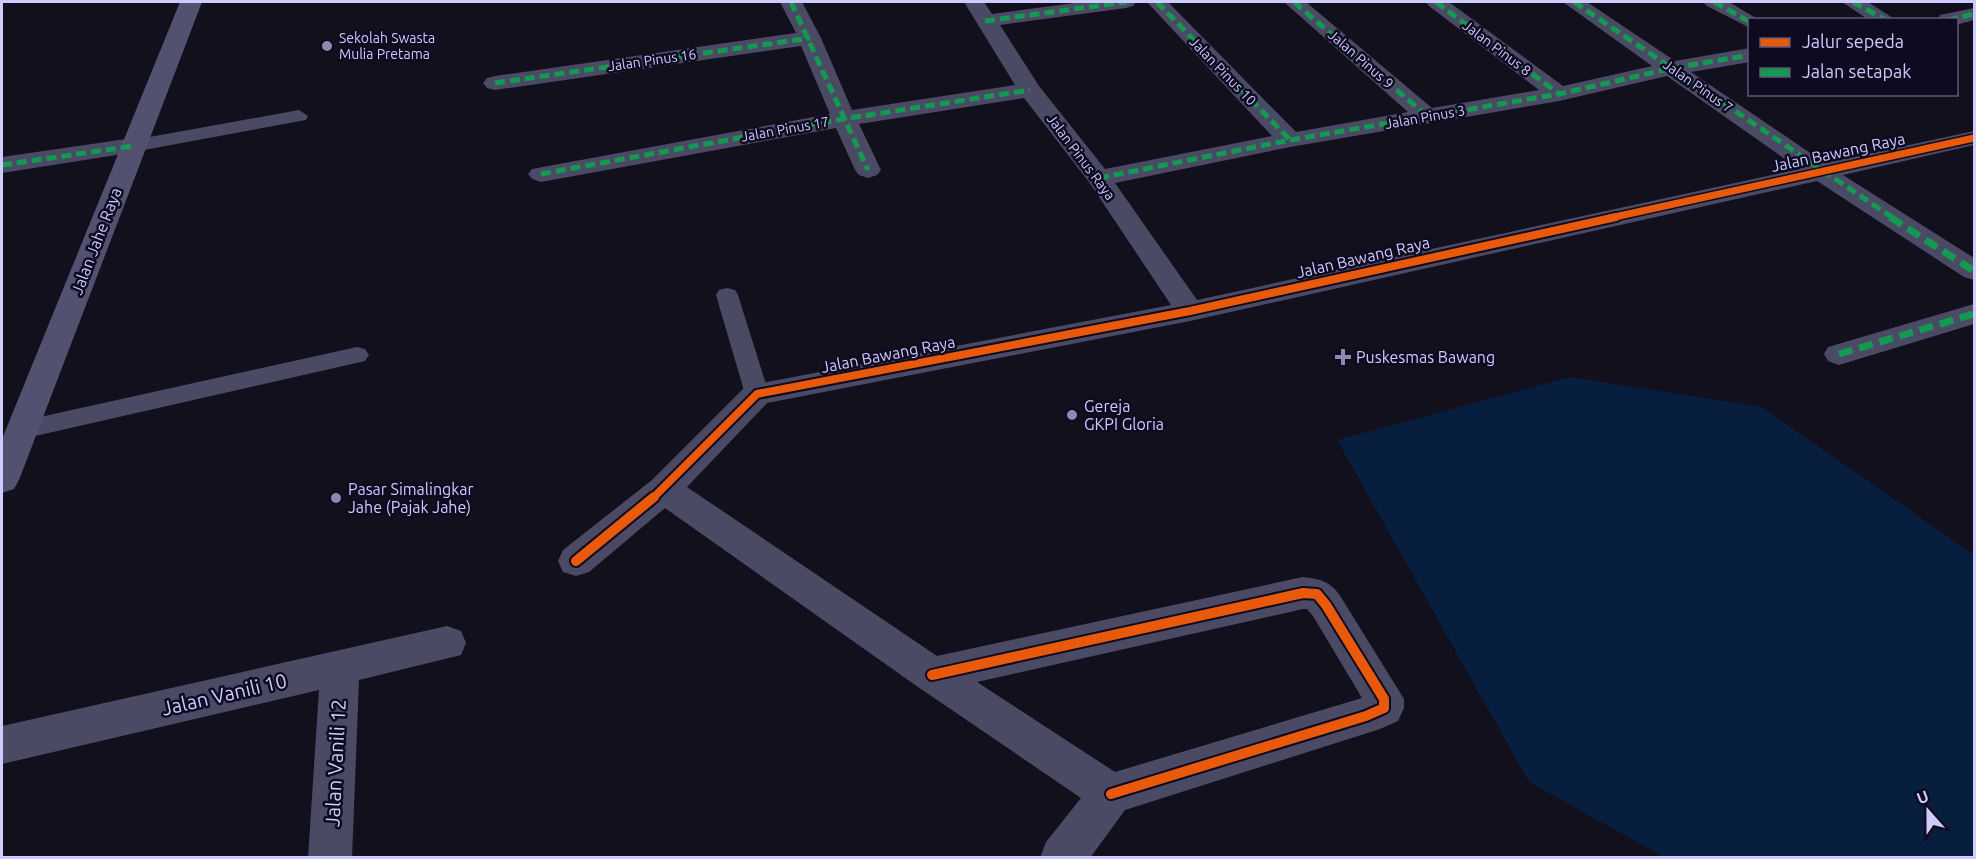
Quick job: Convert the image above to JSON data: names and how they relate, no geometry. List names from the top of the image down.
{
  "streets": {
    "street": [
      "Jalan Pinus 8",
      "Jalan Pinus 9",
      "Jalan Pinus 16",
      "Jalan Pinus 10",
      "Jalan Pinus 7",
      "Jalan Pinus 3",
      "Jalan Pinus 17",
      "Jalan Bawang Raya",
      "Jalan Pinus Raya",
      "Jalan Jahe Raya",
      "Jalan Vanili 10",
      "Jalan Vanili 12"
    ]
  },
  "crossings": [
    ["Jalan Pinus 8", "Jalan Pinus 3"],
    ["Jalan Pinus 9", "Jalan Pinus 3"],
    ["Jalan Pinus 10", "Jalan Pinus 3"],
    ["Jalan Pinus 7", "Jalan Pinus 3"],
    ["Jalan Pinus 7", "Jalan Bawang Raya"],
    ["Jalan Pinus 3", "Jalan Pinus Raya"],
    ["Jalan Pinus 17", "Jalan Pinus Raya"],
    ["Jalan Bawang Raya", "Jalan Pinus Raya"],
    ["Jalan Vanili 10", "Jalan Vanili 12"]
  ],
  "places": {
    "other": ["Sekolah Swasta Mulia Pretama", "Gereja GKPI Gloria", "Pasar Simalingkar Jahe (Pajak Jahe)"],
    "health": ["Puskesmas Bawang"]
  },
  "legend": ["Jalur sepeda", "Jalan setapak"],
  "north": "top"
}
